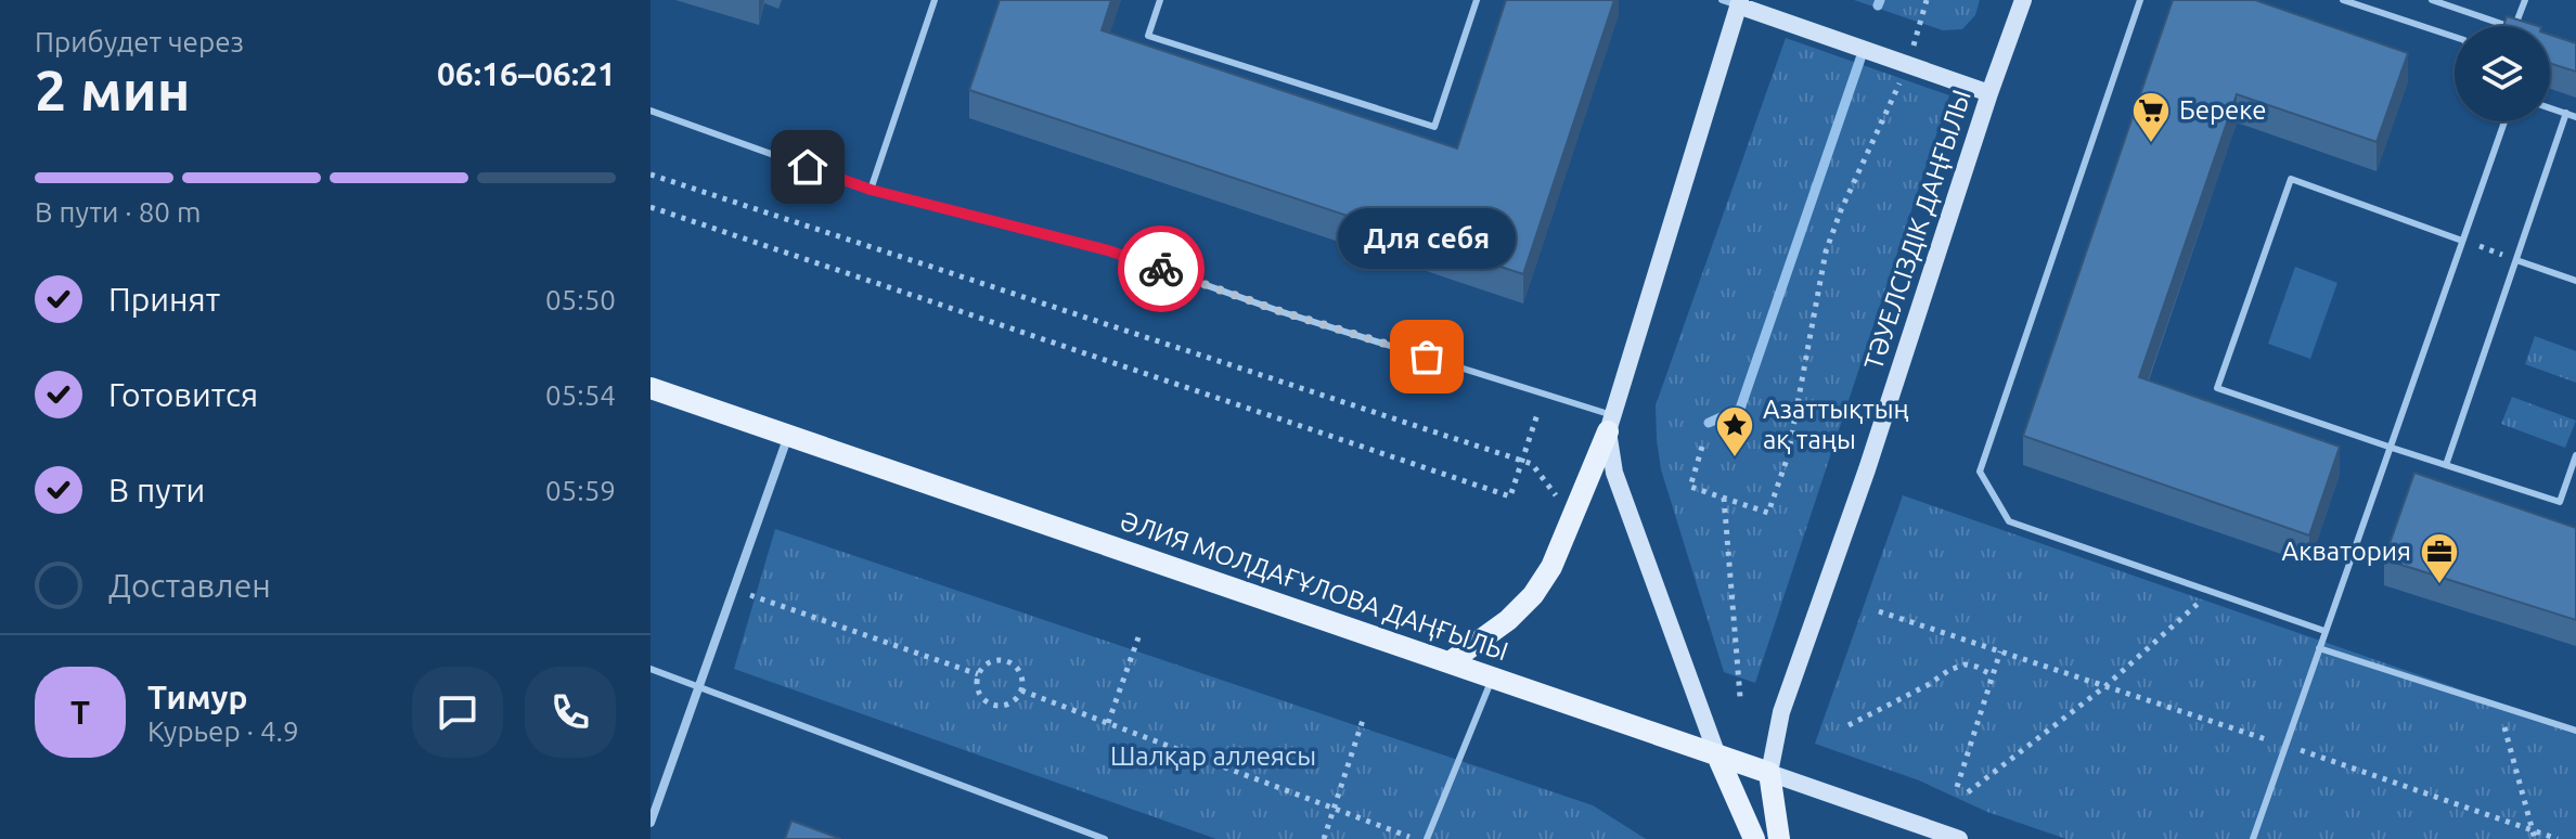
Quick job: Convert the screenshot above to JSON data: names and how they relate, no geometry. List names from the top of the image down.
{
  "streets": {
    "main road": ["ӘЛИЯ МОЛДАҒҰЛОВА ДАҢҒЫЛЫ"],
    "street": ["ТӘУЕЛСІЗДІК ДАҢҒЫЛЫ"]
  },
  "crossings": [
    ["ТӘУЕЛСІЗДІК ДАҢҒЫЛЫ", "ӘЛИЯ МОЛДАҒҰЛОВА ДАҢҒЫЛЫ"]
  ],
  "parks": ["Шалқар аллеясы"],
  "places": {
    "supermarket": ["Береке"],
    "other": ["Для себя"],
    "place": ["Азаттықтың ақ таңы"],
    "office": ["Акватория"]
  },
  "page": {
    "heading": ["2 мин", "Прибудет через", "06:16–06:21"],
    "panel": ["Тимур", "Курьер · 4.9"],
    "bar": "В пути · 80 m",
    "bubble": "Для себя",
    "list": [
      ["Принят", "05:50"],
      ["Готовится", "05:54"],
      ["В пути", "05:59"],
      "Доставлен"
    ],
    "round": "Т"
  }
}
